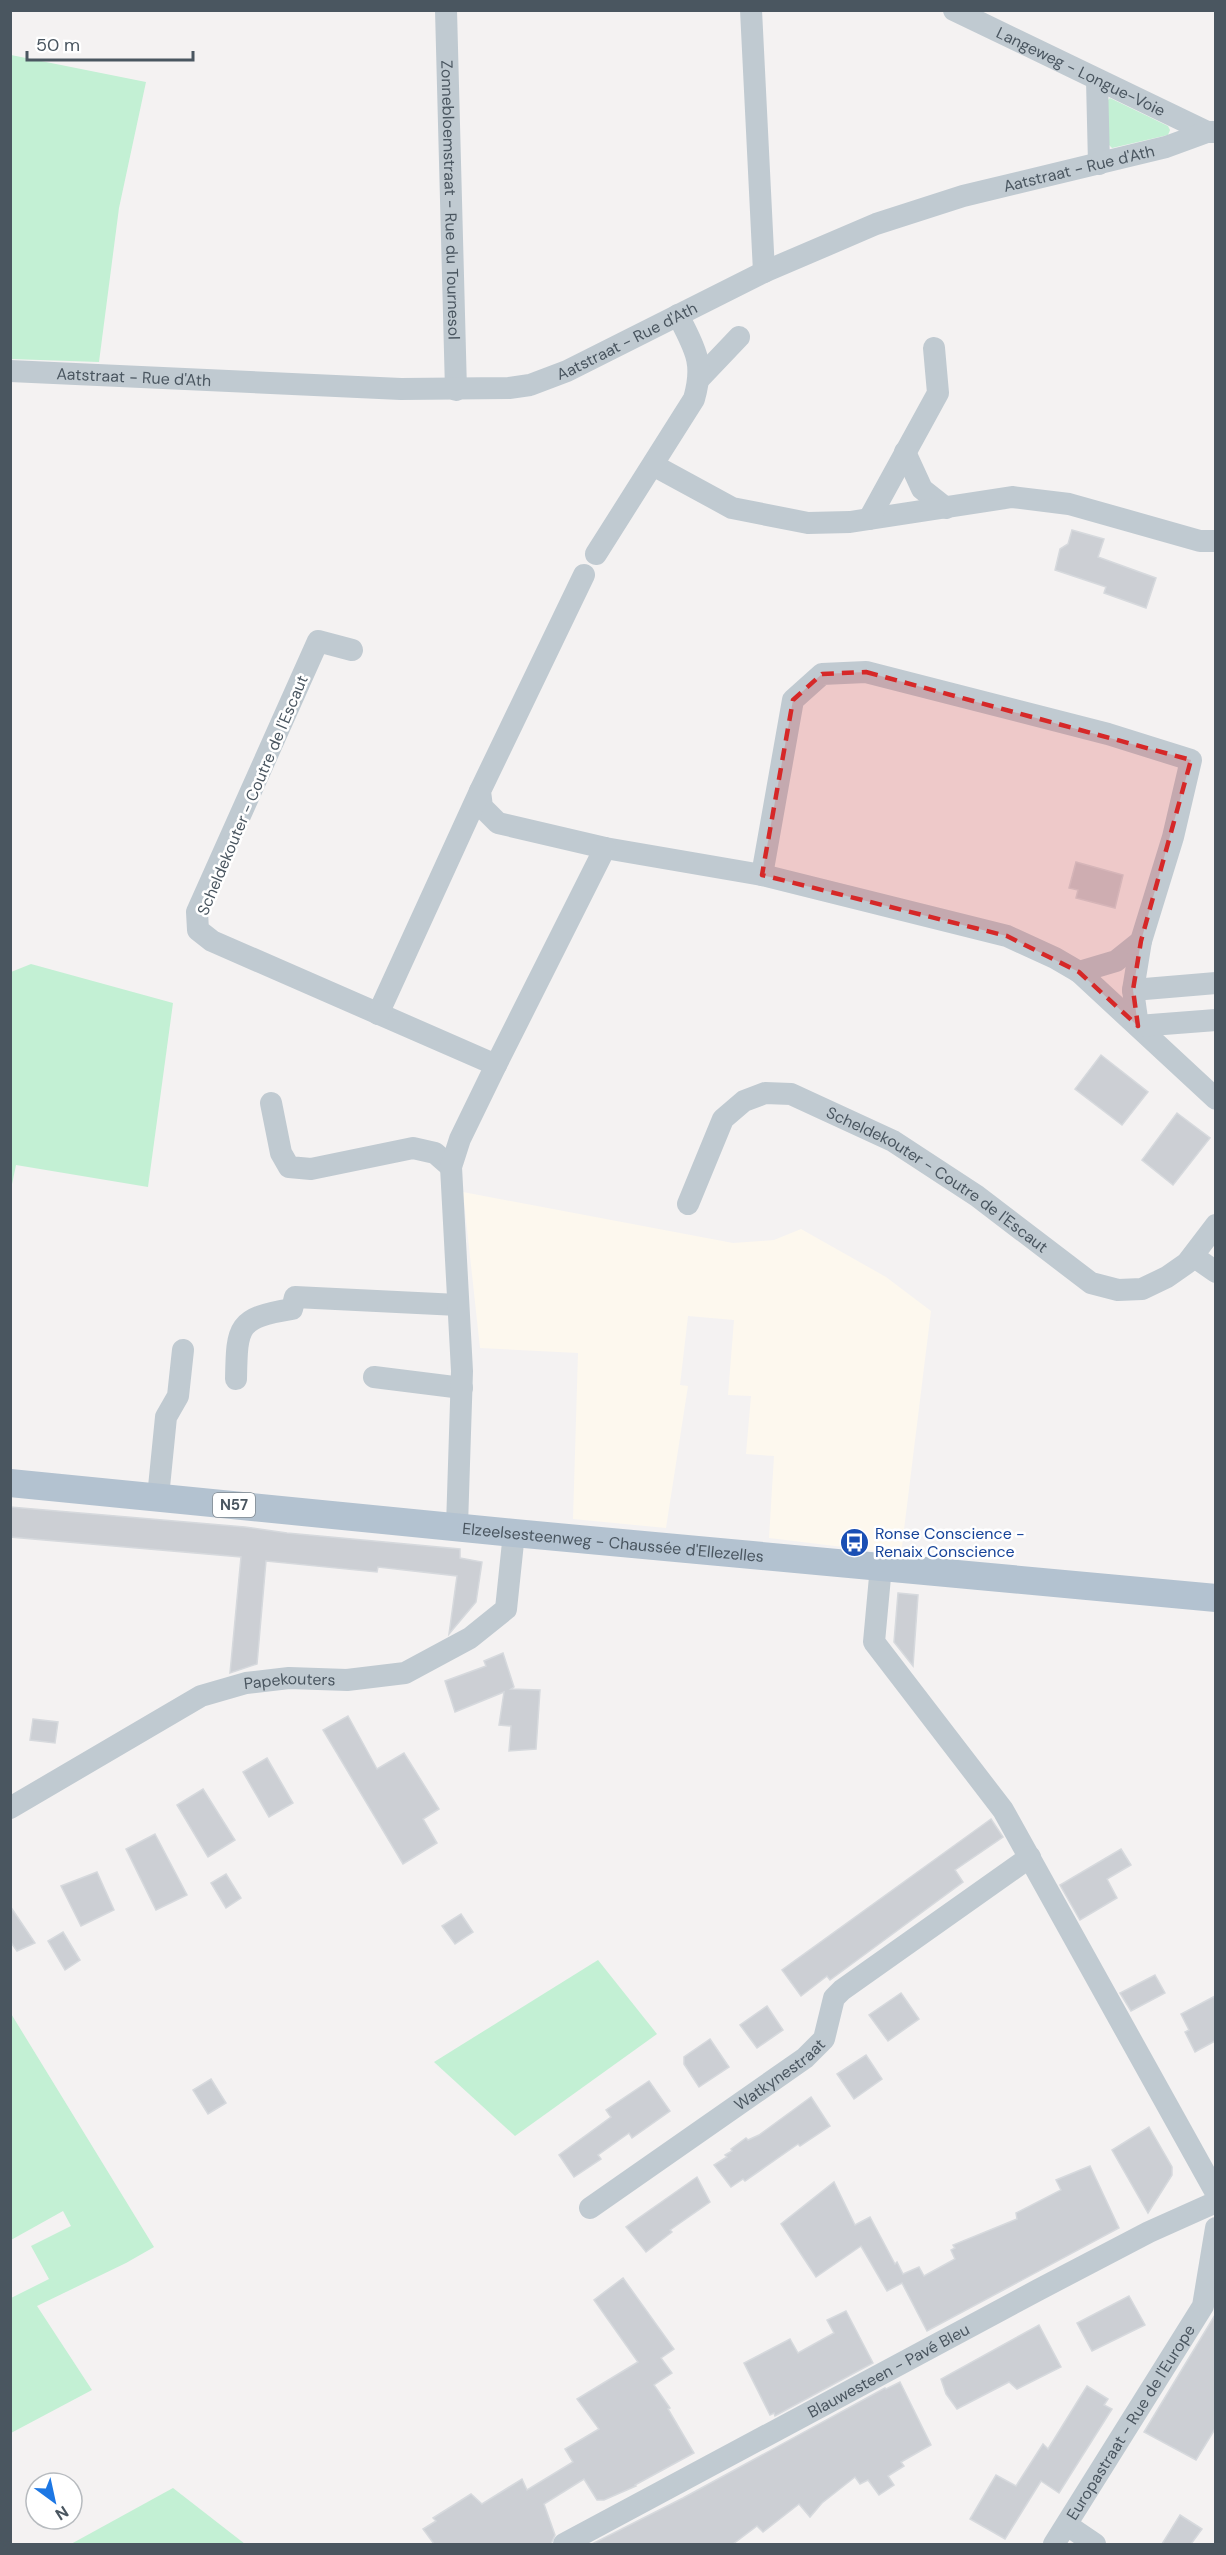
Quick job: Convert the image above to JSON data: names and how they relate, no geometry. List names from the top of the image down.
{
  "streets": {
    "main road": ["N57", "Elzeelsesteenweg - Chaussée d'Ellezelles"],
    "street": [
      "Langeweg - Longue-Voie",
      "Aatstraat - Rue d'Ath",
      "Zonnebloemstraat - Rue du Tournesol",
      "Scheldekouter - Coutre de l'Escaut",
      "Papekouters",
      "Watkynestraat",
      "Blauwesteen - Pavé Bleu",
      "Europastraat - Rue de l'Europe"
    ]
  },
  "crossings": [
    ["Langeweg - Longue-Voie", "Aatstraat - Rue d'Ath"],
    ["Aatstraat - Rue d'Ath", "Zonnebloemstraat - Rue du Tournesol"],
    ["Elzeelsesteenweg - Chaussée d'Ellezelles", "Papekouters"]
  ],
  "places": {
    "bus stop": ["Ronse Conscience - Renaix Conscience"]
  },
  "scale_bar": "50 m",
  "north": "bottom right"
}
